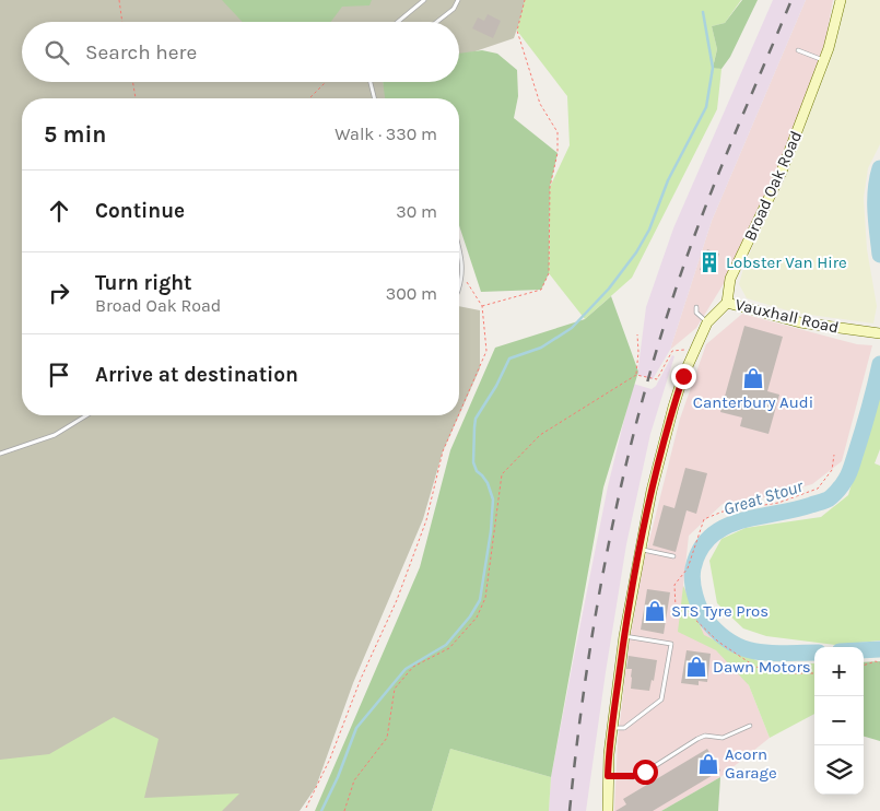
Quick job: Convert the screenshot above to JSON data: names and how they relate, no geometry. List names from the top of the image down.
{
  "streets": {
    "street": ["Broad Oak Road", "Vauxhall Road"]
  },
  "crossings": [
    ["Broad Oak Road", "Vauxhall Road"]
  ],
  "water": ["Great Stour"],
  "places": {
    "building": ["Lobster Van Hire"],
    "shop": [
      "Canterbury Audi",
      "STS Tyre Pros",
      "Dawn Motors",
      "Acorn Garage"
    ]
  },
  "page": {
    "search": "Search here",
    "heading": ["5 min", "Walk · 330 m"],
    "list": [
      ["Continue", "30 m"],
      ["Turn right", "Broad Oak Road", "300 m"],
      "Arrive at destination"
    ],
    "map_buttons": ["+", "−"]
  }
}
